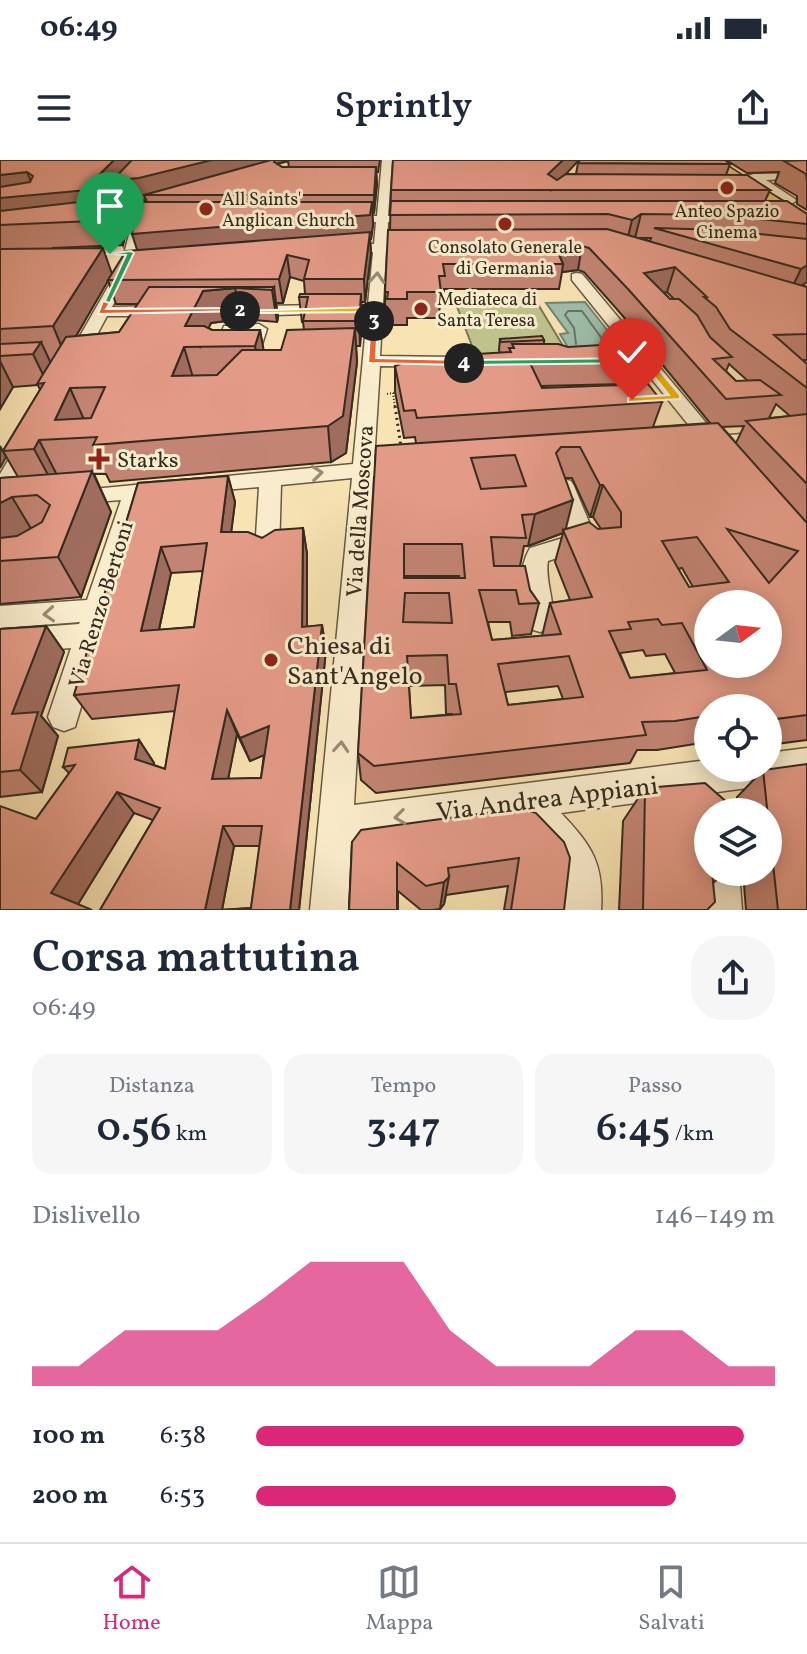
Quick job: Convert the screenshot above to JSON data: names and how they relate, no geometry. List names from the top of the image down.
{
  "streets": {
    "street": ["Via della Moscova", "Via Renzo Bertoni", "Via Andrea Appiani"]
  },
  "crossings": [
    ["Via della Moscova", "Via Andrea Appiani"]
  ],
  "one_way": ["Via della Moscova", "Via Andrea Appiani"],
  "places": {
    "other": [
      "Anteo Spazio Cinema",
      "All Saints' Anglican Church",
      "Consolato Generale di Germania",
      "Mediateca di Santa Teresa",
      "Chiesa di Sant'Angelo"
    ],
    "health": ["Starks"]
  },
  "north": "right",
  "page": {
    "status": "06:49",
    "header": "Sprintly",
    "pins": ["2", "3", "4"],
    "heading": ["Corsa mattutina", "06:49"],
    "stats": [
      ["Distanza", "0.56 km"],
      ["Tempo", "3:47"],
      ["Passo", "6:45 /km"]
    ],
    "chart": ["Dislivello", "146–149 m"],
    "list": [
      {
        "name": "100 m",
        "note": "6:38"
      },
      {
        "name": "200 m",
        "note": "6:53"
      }
    ],
    "tabs": ["Home", "Mappa", "Salvati"]
  }
}
